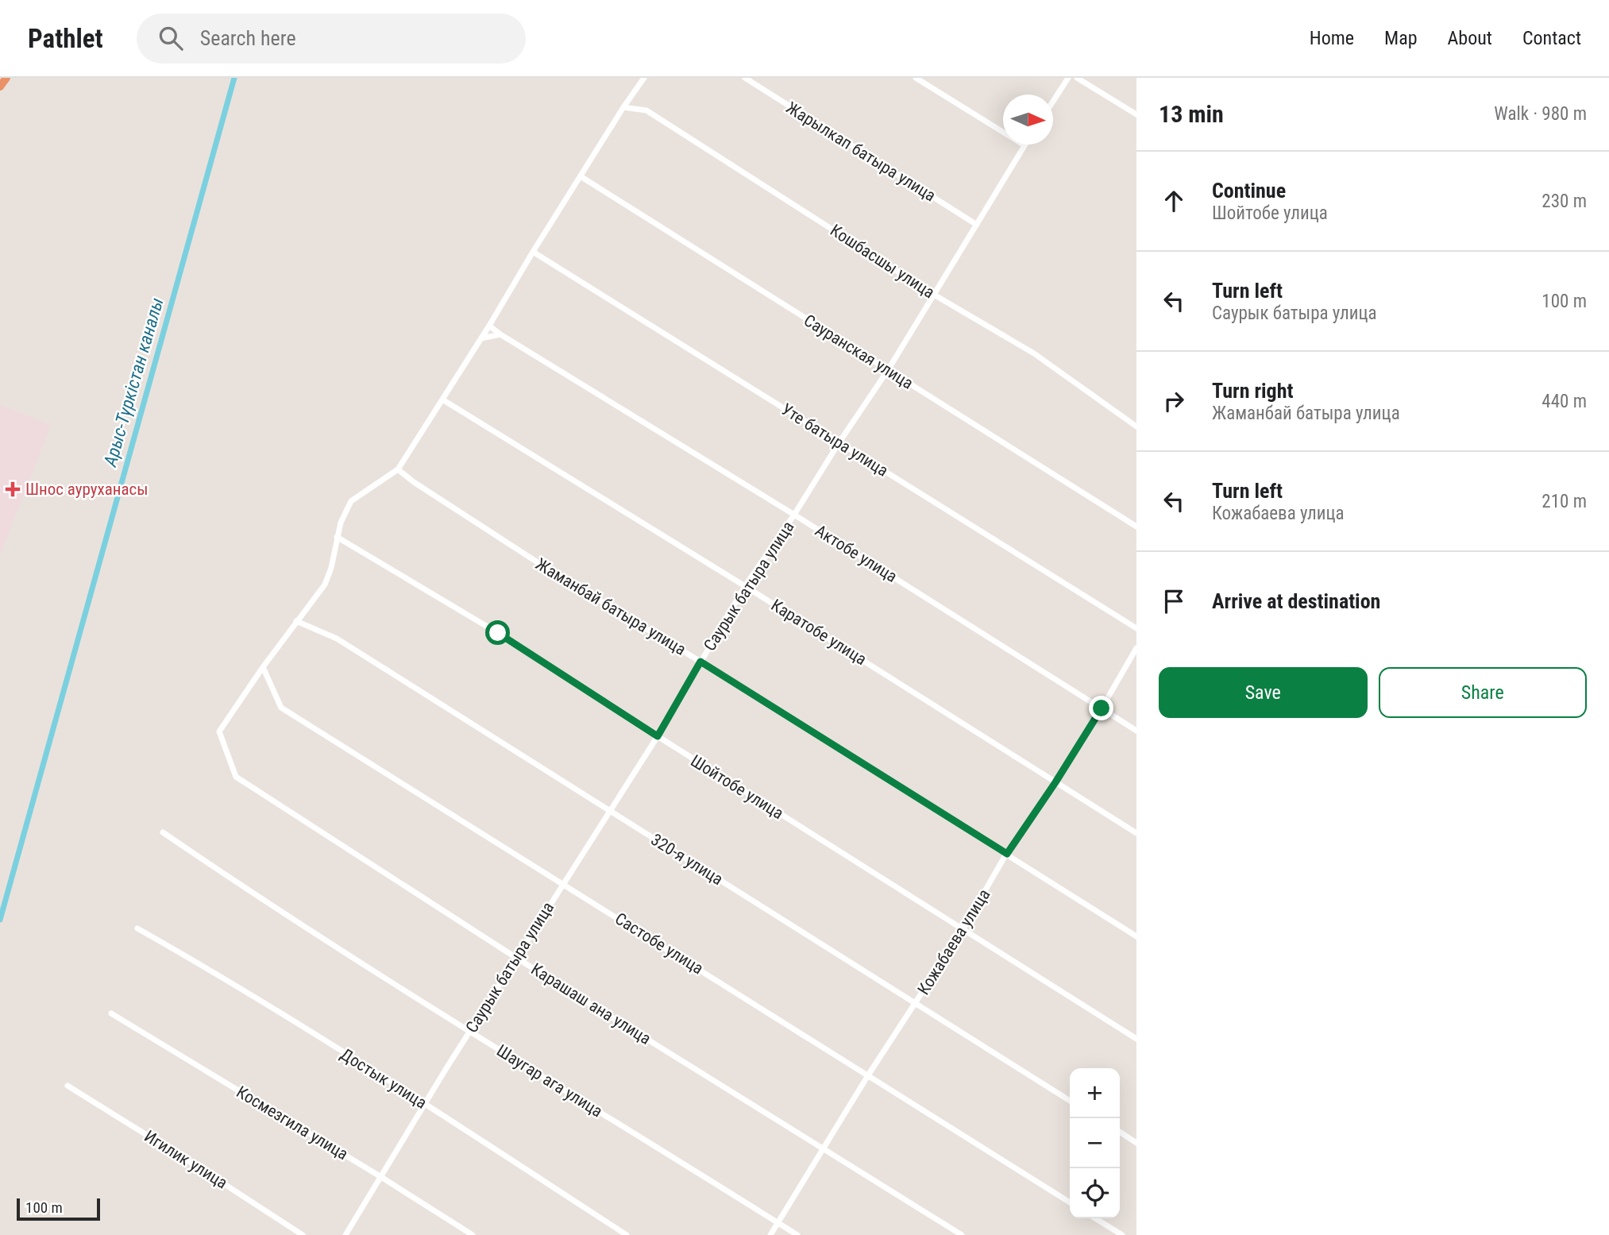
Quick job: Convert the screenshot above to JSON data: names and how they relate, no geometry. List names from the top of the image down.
{
  "streets": {
    "street": [
      "Жарылкап батыра улица",
      "Кошбасшы улица",
      "Сауранская улица",
      "Уте батыра улица",
      "Актобе улица",
      "Саурык батыра улица",
      "Жаманбай батыра улица",
      "Каратобе улица",
      "Шойтобе улица",
      "320-я улица",
      "Кожабаева улица",
      "Састобе улица",
      "Карашаш ана улица",
      "Достык улица",
      "Шаугар ага улица",
      "Космезгила улица",
      "Игилик улица"
    ]
  },
  "crossings": [
    ["Жарылкап батыра улица", "Саурык батыра улица"],
    ["Кошбасшы улица", "Саурык батыра улица"],
    ["Сауранская улица", "Саурык батыра улица"],
    ["Уте батыра улица", "Саурык батыра улица"],
    ["Актобе улица", "Саурык батыра улица"],
    ["Актобе улица", "Кожабаева улица"],
    ["Саурык батыра улица", "Жаманбай батыра улица"],
    ["Саурык батыра улица", "Каратобе улица"],
    ["Саурык батыра улица", "Шойтобе улица"],
    ["Саурык батыра улица", "320-я улица"],
    ["Саурык батыра улица", "Састобе улица"],
    ["Саурык батыра улица", "Карашаш ана улица"],
    ["Саурык батыра улица", "Достык улица"],
    ["Саурык батыра улица", "Шаугар ага улица"],
    ["Саурык батыра улица", "Космезгила улица"],
    ["Жаманбай батыра улица", "Кожабаева улица"],
    ["Каратобе улица", "Кожабаева улица"],
    ["Шойтобе улица", "Кожабаева улица"],
    ["320-я улица", "Кожабаева улица"],
    ["Кожабаева улица", "Састобе улица"],
    ["Кожабаева улица", "Карашаш ана улица"],
    ["Кожабаева улица", "Шаугар ага улица"],
    ["Састобе улица", "Карашаш ана улица"]
  ],
  "water": ["Арыс-Түркістан каналы"],
  "places": {
    "health": ["Шнос ауруханасы"]
  },
  "scale_bar": "100 m",
  "north": "right",
  "page": {
    "header": "Pathlet",
    "search": "Search here",
    "nav": [
      "Home",
      "Map",
      "About",
      "Contact"
    ],
    "heading": ["13 min", "Walk · 980 m"],
    "list": [
      ["Continue", "Шойтобе улица", "230 m"],
      ["Turn left", "Саурык батыра улица", "100 m"],
      ["Turn right", "Жаманбай батыра улица", "440 m"],
      ["Turn left", "Кожабаева улица", "210 m"],
      "Arrive at destination"
    ],
    "buttons": ["Save", "Share"],
    "map_buttons": ["+", "−"],
    "scale": "100 m"
  }
}
